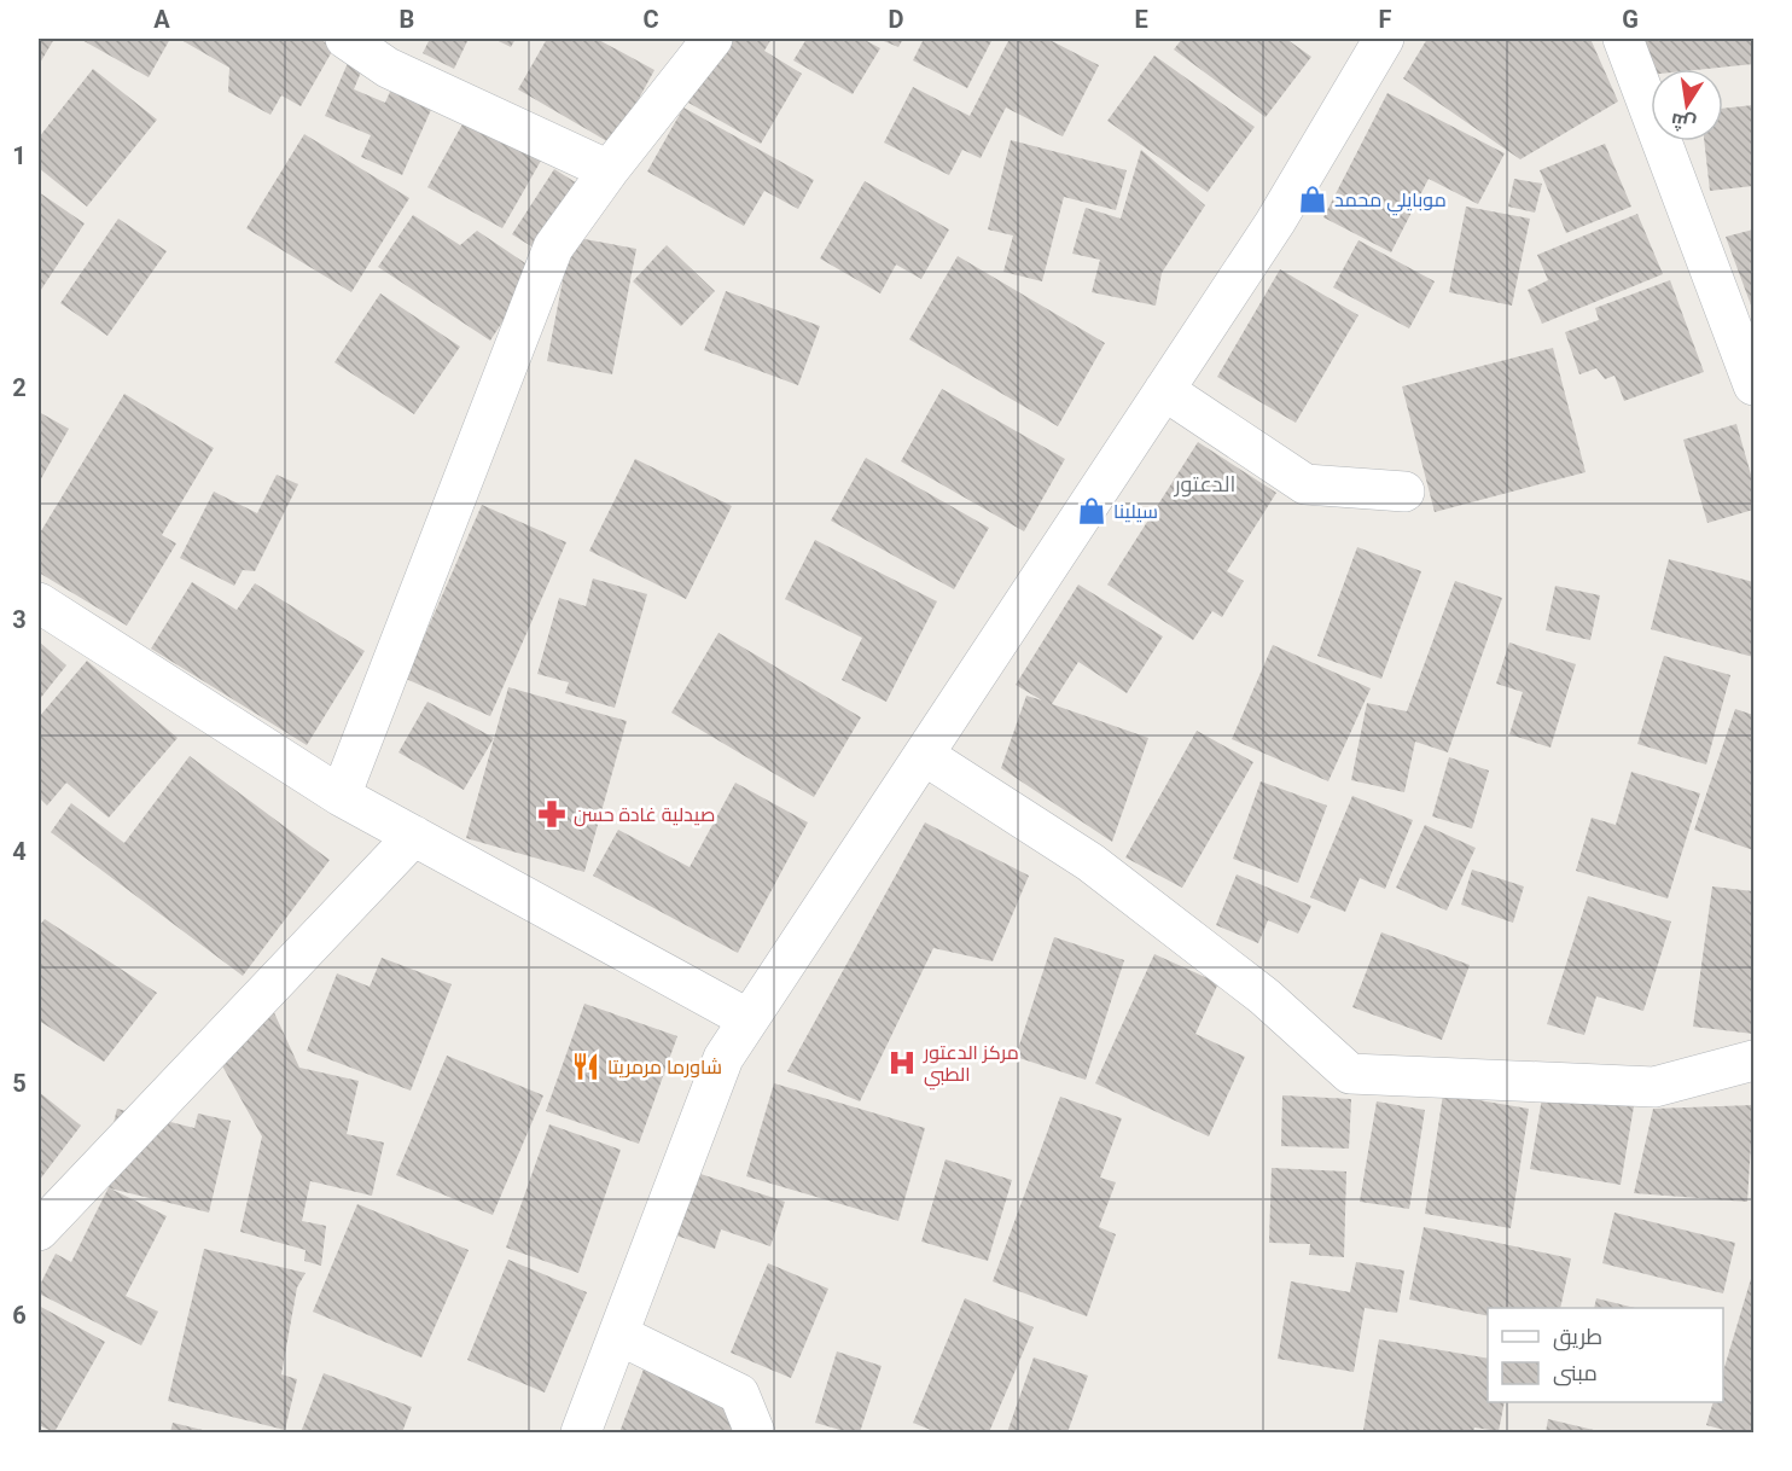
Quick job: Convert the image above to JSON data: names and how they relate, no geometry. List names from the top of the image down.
{
  "districts": ["الدعتور"],
  "places": {
    "shop": ["موبايلي محمد", "سيلينا"],
    "pharmacy": ["صيدلية غادة حسن"],
    "hospital": ["مركز الدعتور الطبي"],
    "restaurant": ["شاورما مرمريتا"]
  },
  "legend": ["طريق", "مبنى"],
  "north": "bottom",
  "grid": {
    "columns": [
      "A",
      "B",
      "C",
      "D",
      "E",
      "F",
      "G"
    ],
    "rows": [
      "1",
      "2",
      "3",
      "4",
      "5",
      "6"
    ]
  }
}
